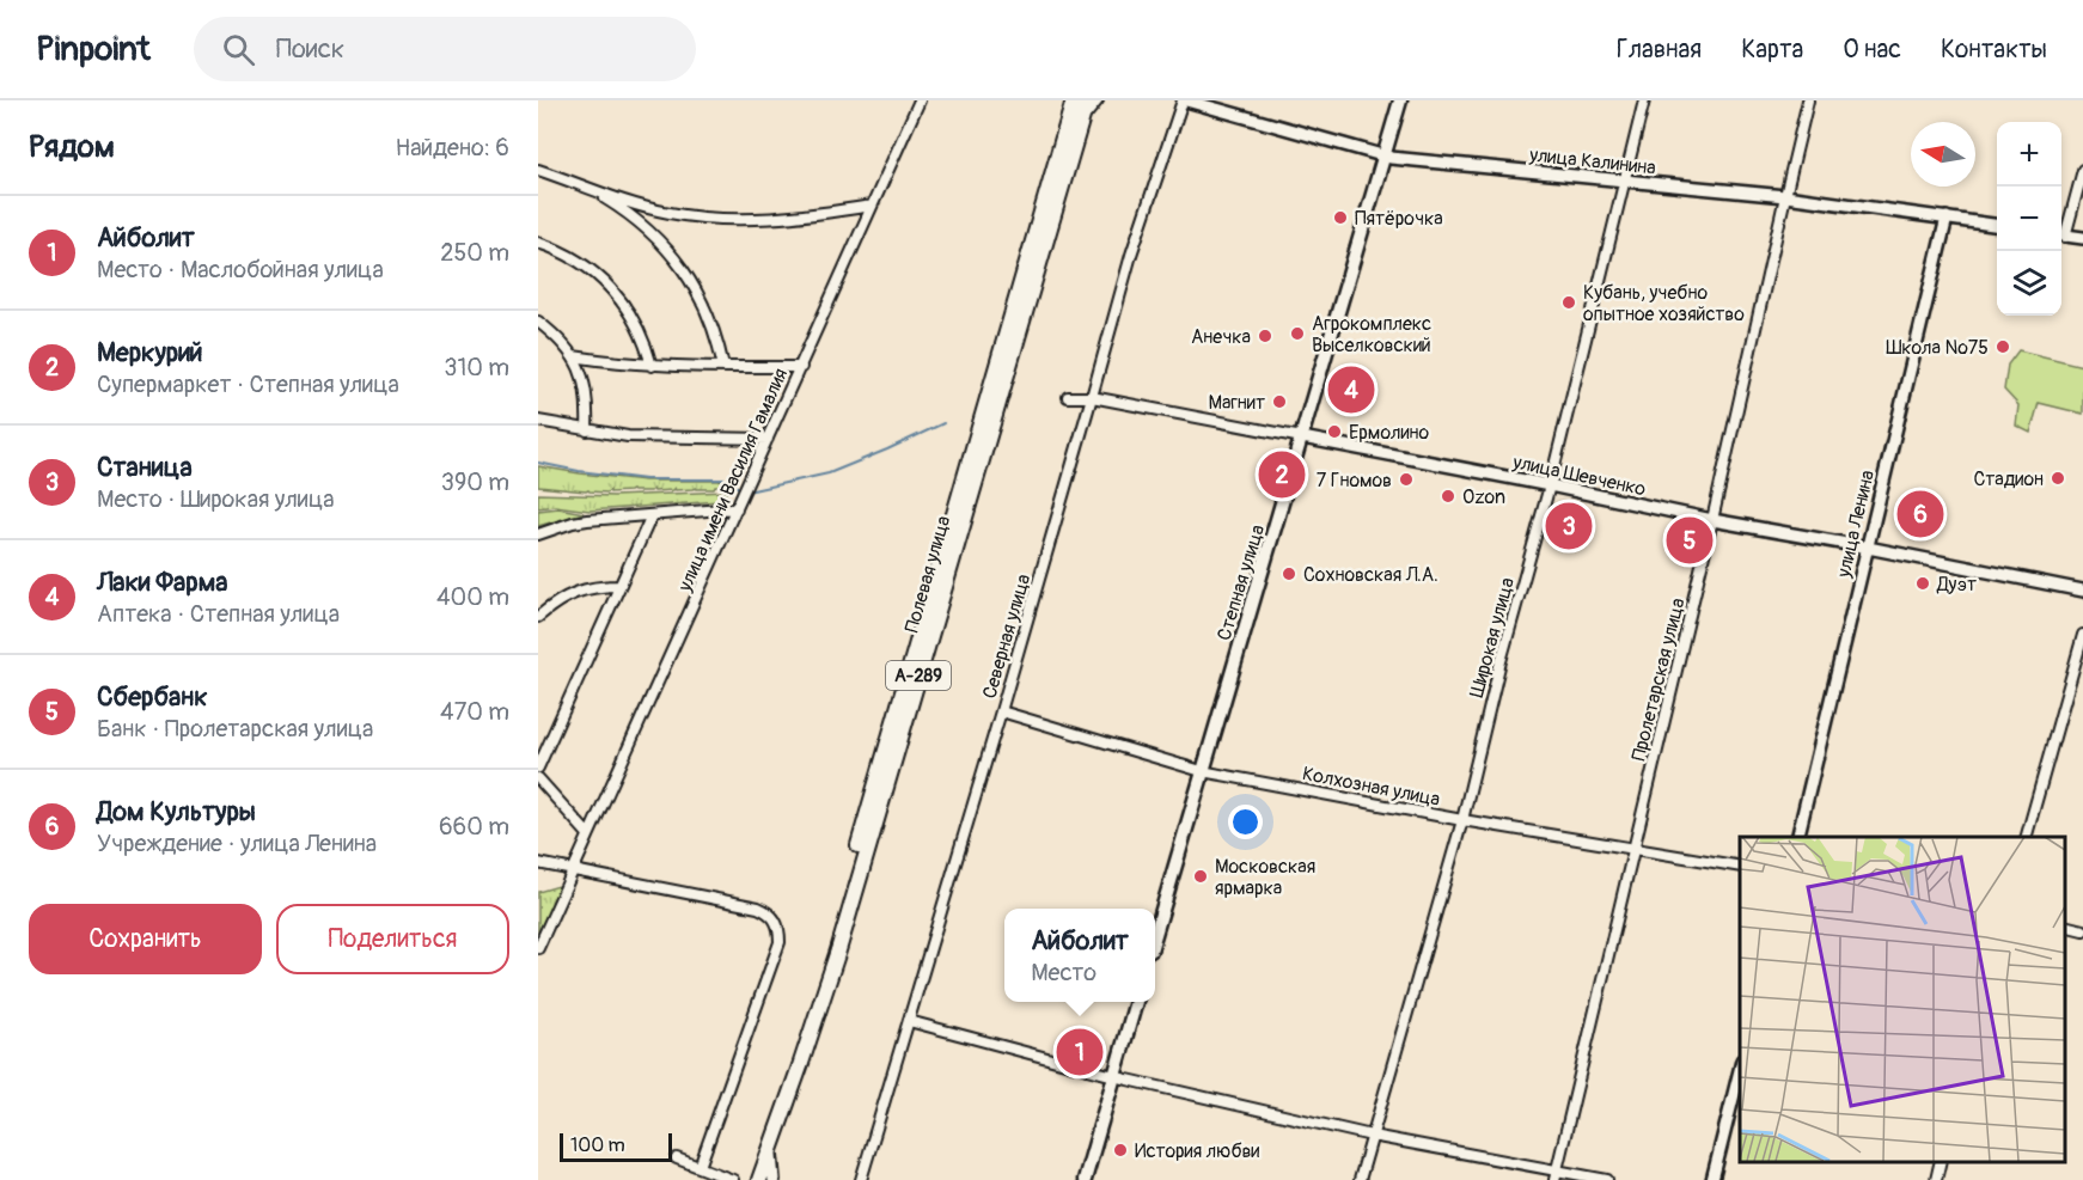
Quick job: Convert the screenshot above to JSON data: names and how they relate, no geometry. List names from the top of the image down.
{
  "streets": {
    "highway": ["Полевая улица", "А-289"],
    "main road": ["Степная улица"],
    "street": [
      "улица Калинина",
      "улица Шевченко",
      "улица имени Василия Гамалия",
      "улица Ленина",
      "Северная улица",
      "Широкая улица",
      "Пролетарская улица",
      "Колхозная улица"
    ]
  },
  "crossings": [
    ["улица Калинина", "улица Ленина"],
    ["улица Калинина", "Степная улица"],
    ["улица Калинина", "Северная улица"],
    ["улица Калинина", "Широкая улица"],
    ["улица Калинина", "Пролетарская улица"],
    ["улица Шевченко", "улица Ленина"],
    ["улица Шевченко", "Степная улица"],
    ["улица Шевченко", "Северная улица"],
    ["улица Шевченко", "Широкая улица"],
    ["улица Шевченко", "Пролетарская улица"],
    ["Полевая улица", "А-289"],
    ["Степная улица", "Колхозная улица"],
    ["Северная улица", "Колхозная улица"],
    ["Широкая улица", "Колхозная улица"],
    ["Пролетарская улица", "Колхозная улица"]
  ],
  "places": [
    "Пятёрочка",
    "Кубань, учебно опытное хозяйство",
    "Агрокомплекс Выселковский",
    "Анечка",
    "Школа №75",
    "Магнит",
    "Ермолино",
    "Стадион",
    "7 Гномов",
    "Ozon",
    "Сохновская Л.А.",
    "Дуэт",
    "Московская ярмарка",
    "История любви"
  ],
  "scale_bar": "100 m",
  "north": "left",
  "page": {
    "header": "Pinpoint",
    "search": "Поиск",
    "nav": [
      "Главная",
      "Карта",
      "О нас",
      "Контакты"
    ],
    "heading": ["Рядом", "Найдено: 6"],
    "map_buttons": ["+", "−"],
    "list": [
      {
        "mark": "1",
        "name": "Айболит",
        "note": "Место · Маслобойная улица",
        "value": "250 m"
      },
      {
        "mark": "2",
        "name": "Меркурий",
        "note": "Супермаркет · Степная улица",
        "value": "310 m"
      },
      {
        "mark": "3",
        "name": "Станица",
        "note": "Место · Широкая улица",
        "value": "390 m"
      },
      {
        "mark": "4",
        "name": "Лаки Фарма",
        "note": "Аптека · Степная улица",
        "value": "400 m"
      },
      {
        "mark": "5",
        "name": "Сбербанк",
        "note": "Банк · Пролетарская улица",
        "value": "470 m"
      },
      {
        "mark": "6",
        "name": "Дом Культуры",
        "note": "Учреждение · улица Ленина",
        "value": "660 m"
      }
    ],
    "pins": [
      "4",
      "2",
      "6",
      "3",
      "5",
      "1"
    ],
    "buttons": ["Сохранить", "Поделиться"],
    "popup": ["Айболит", "Место"],
    "scale": "100 m"
  }
}
